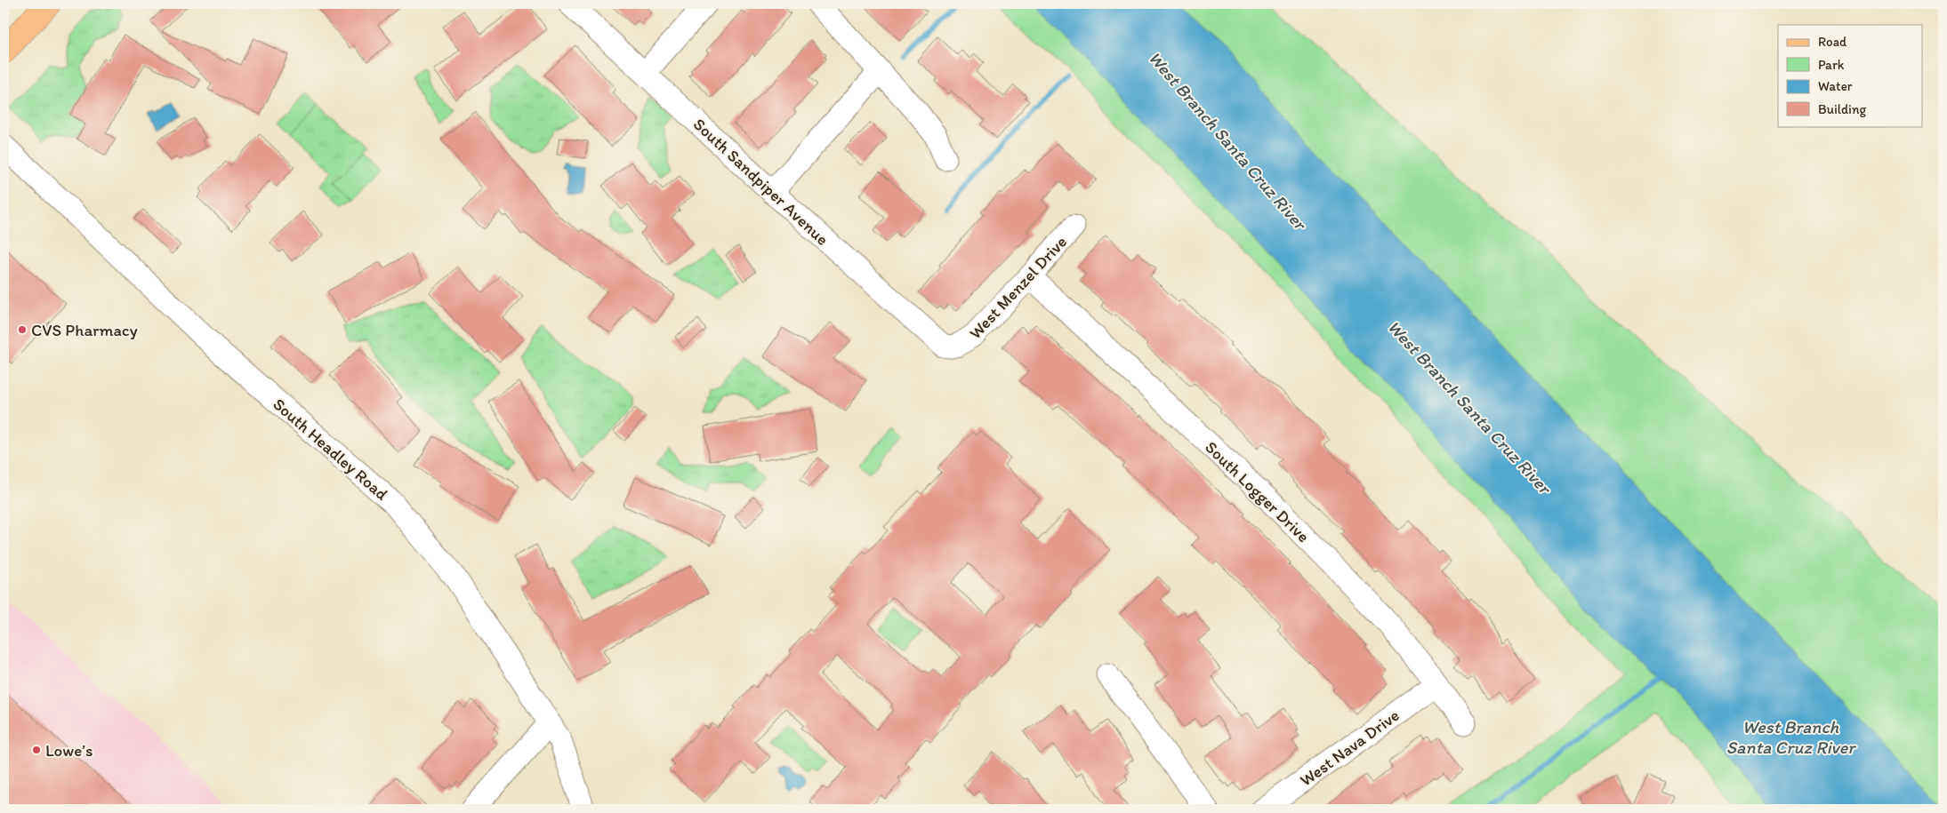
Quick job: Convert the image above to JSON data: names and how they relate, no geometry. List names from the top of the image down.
{
  "streets": {
    "street": [
      "South Sandpiper Avenue",
      "West Menzel Drive",
      "South Headley Road",
      "South Logger Drive",
      "West Nava Drive"
    ]
  },
  "crossings": [
    ["South Sandpiper Avenue", "West Menzel Drive"],
    ["West Menzel Drive", "South Logger Drive"],
    ["South Logger Drive", "West Nava Drive"]
  ],
  "water": ["West Branch Santa Cruz River"],
  "places": ["CVS Pharmacy", "Lowe’s"],
  "legend": [
    "Road",
    "Park",
    "Water",
    "Building"
  ]
}
